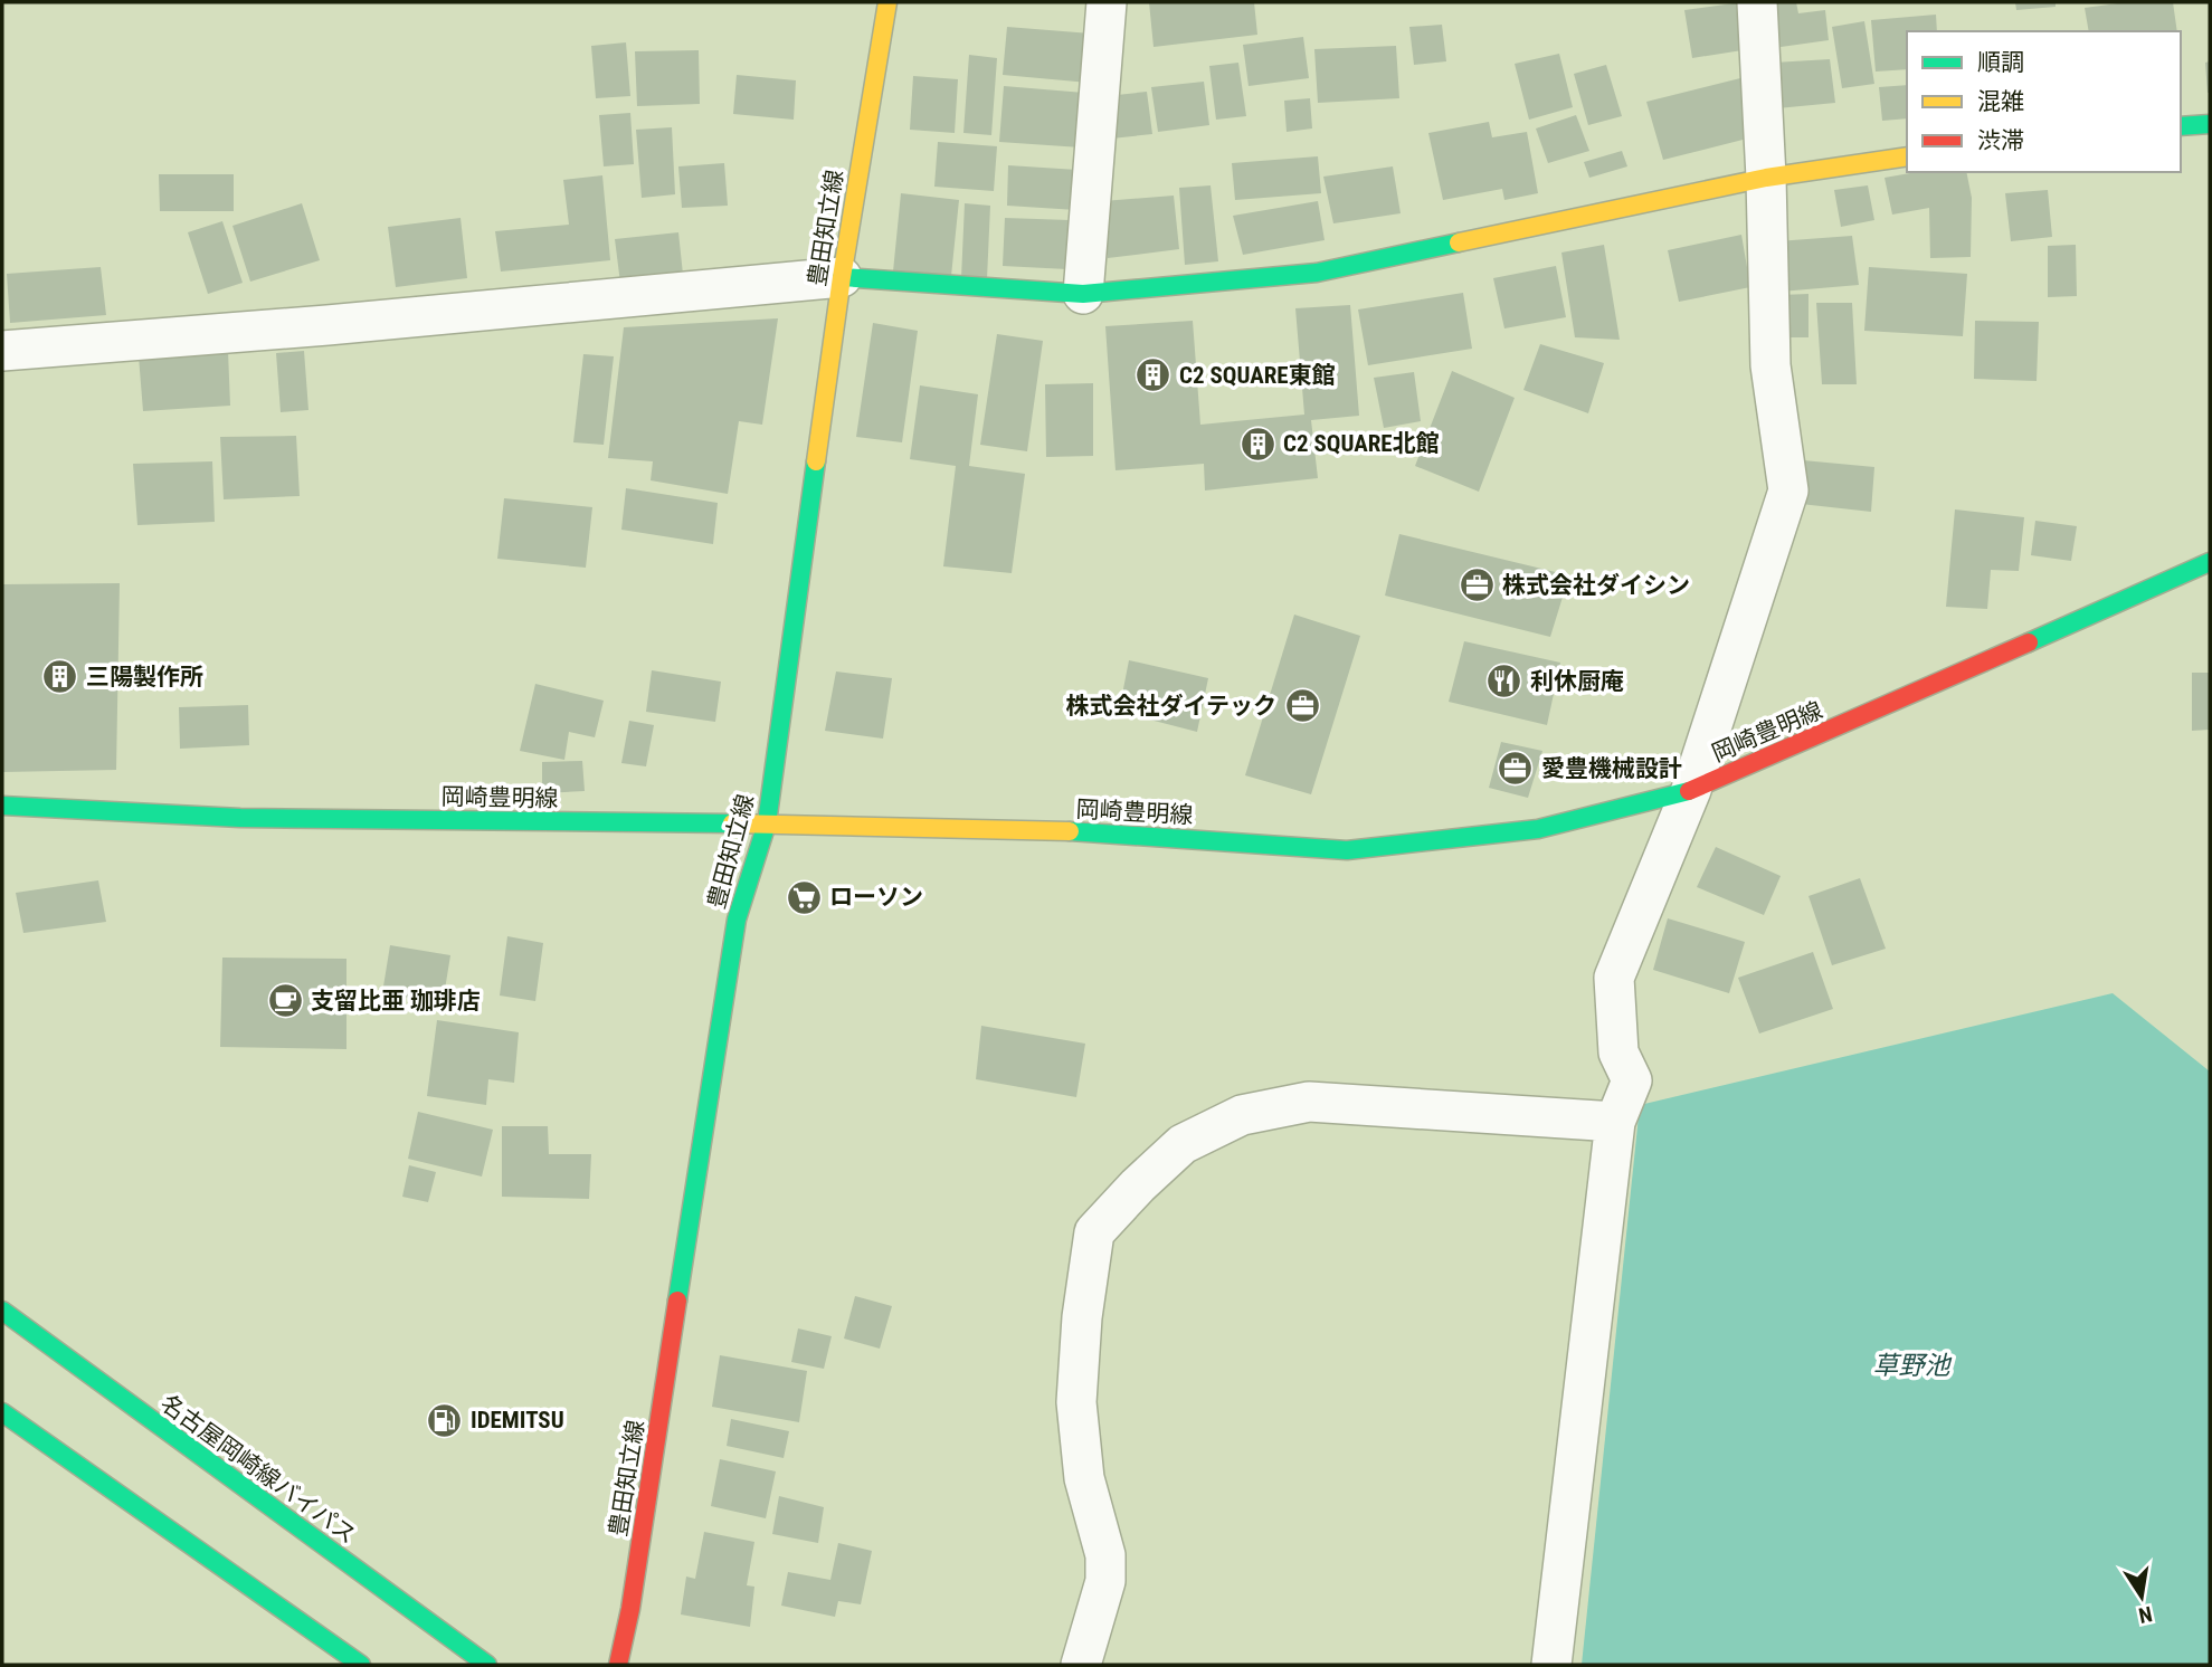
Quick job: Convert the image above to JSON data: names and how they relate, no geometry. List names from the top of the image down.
{
  "streets": {
    "main road": ["豊田知立線", "岡崎豊明線", "名古屋岡崎線バイパス"]
  },
  "crossings": [
    ["豊田知立線", "岡崎豊明線"]
  ],
  "water": ["草野池"],
  "places": {
    "building": ["C2 SQUARE東館", "C2 SQUARE北館", "三陽製作所"],
    "office": ["株式会社ダイシン", "株式会社ダイテック", "愛豊機械設計"],
    "restaurant": ["利休厨庵"],
    "supermarket": ["ローソン"],
    "cafe": ["支留比亜 珈琲店"],
    "fuel station": ["IDEMITSU"]
  },
  "legend": ["順調", "混雑", "渋滞"],
  "north": "bottom"
}
